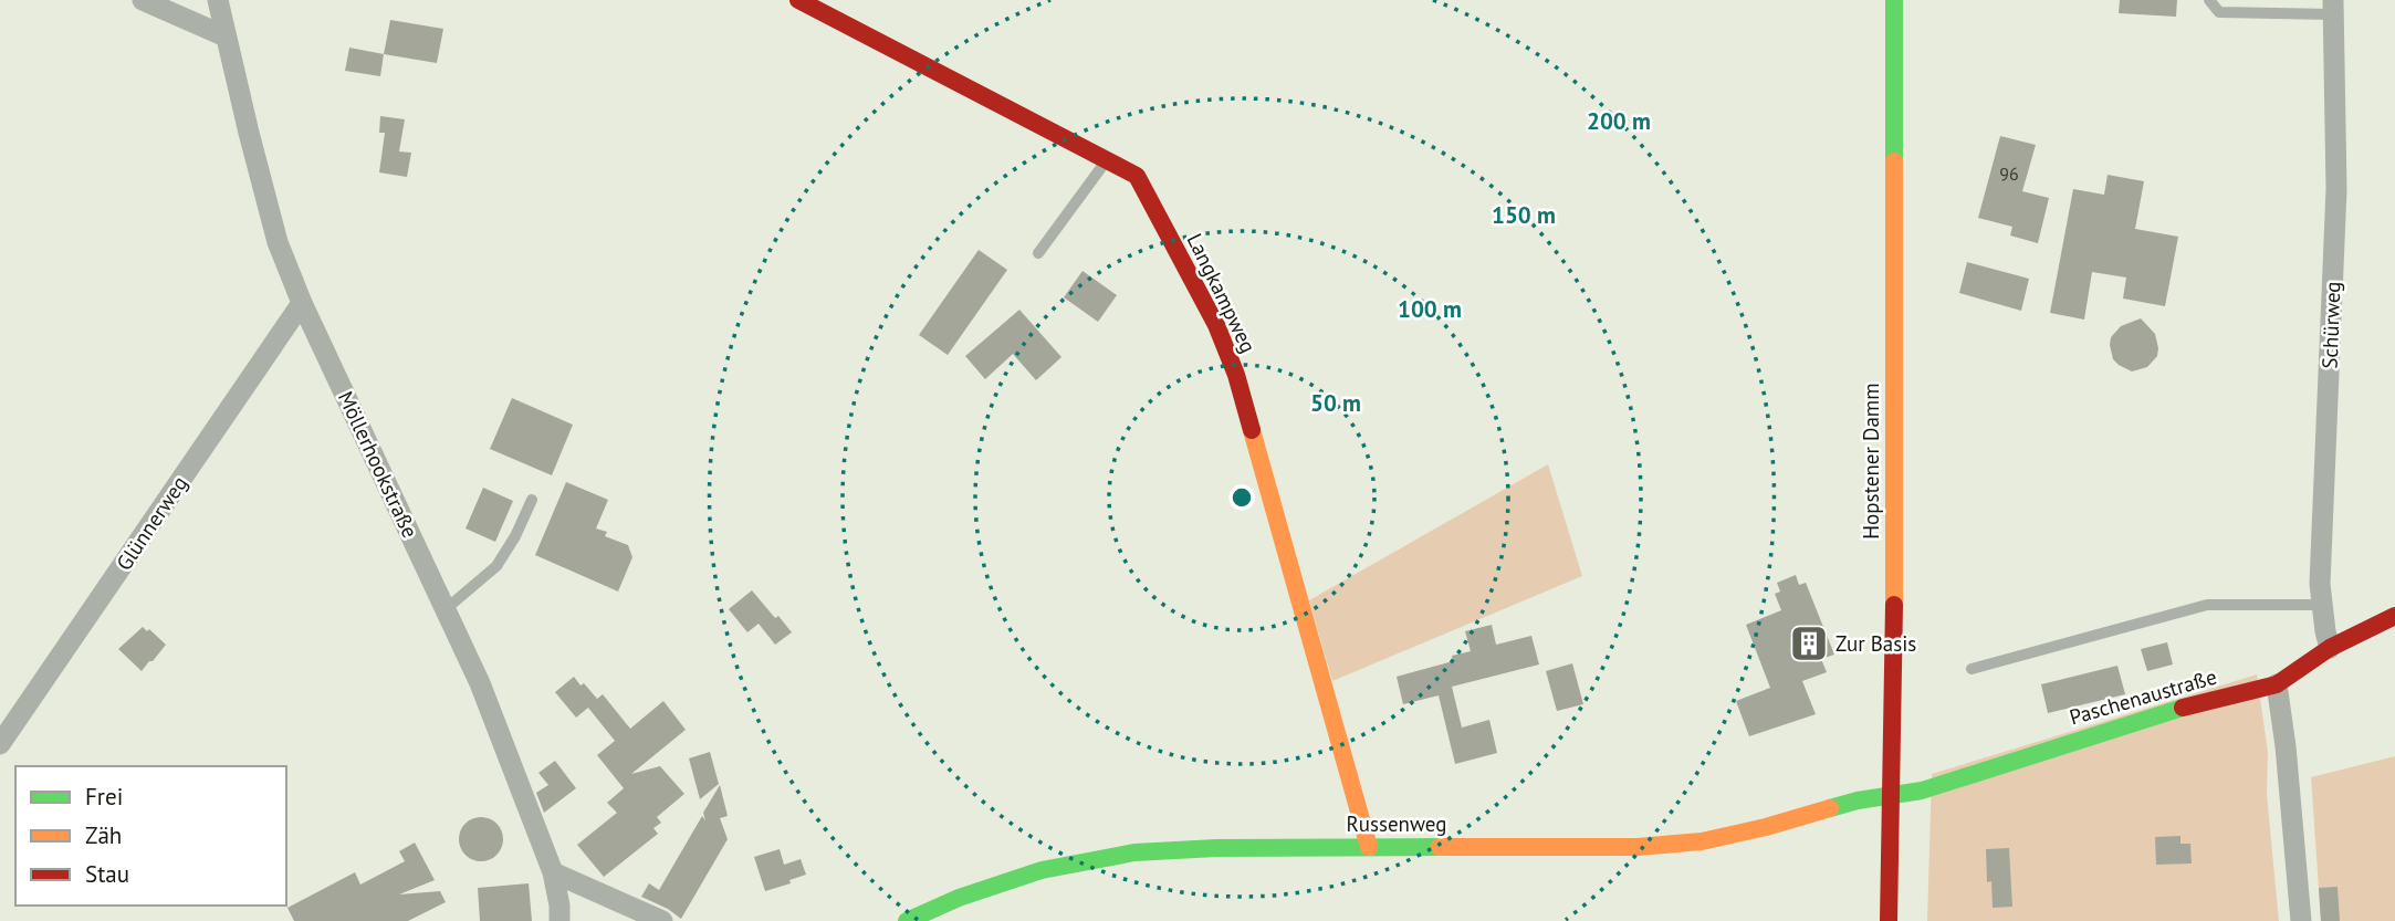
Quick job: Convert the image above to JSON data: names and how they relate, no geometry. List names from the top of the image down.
{
  "streets": {
    "street": [
      "Langkampweg",
      "Schürweg",
      "Hopstener Damm",
      "Möllerhookstraße",
      "Glünnerweg",
      "Paschenaustraße",
      "Russenweg"
    ]
  },
  "crossings": [
    ["Langkampweg", "Russenweg"],
    ["Schürweg", "Paschenaustraße"],
    ["Hopstener Damm", "Paschenaustraße"],
    ["Hopstener Damm", "Russenweg"],
    ["Möllerhookstraße", "Glünnerweg"],
    ["Paschenaustraße", "Russenweg"]
  ],
  "places": {
    "building": ["Zur Basis"]
  },
  "house_numbers": ["96"],
  "legend": ["Frei", "Zäh", "Stau"],
  "rings": [
    "200 m",
    "150 m",
    "100 m",
    "50 m"
  ]
}
